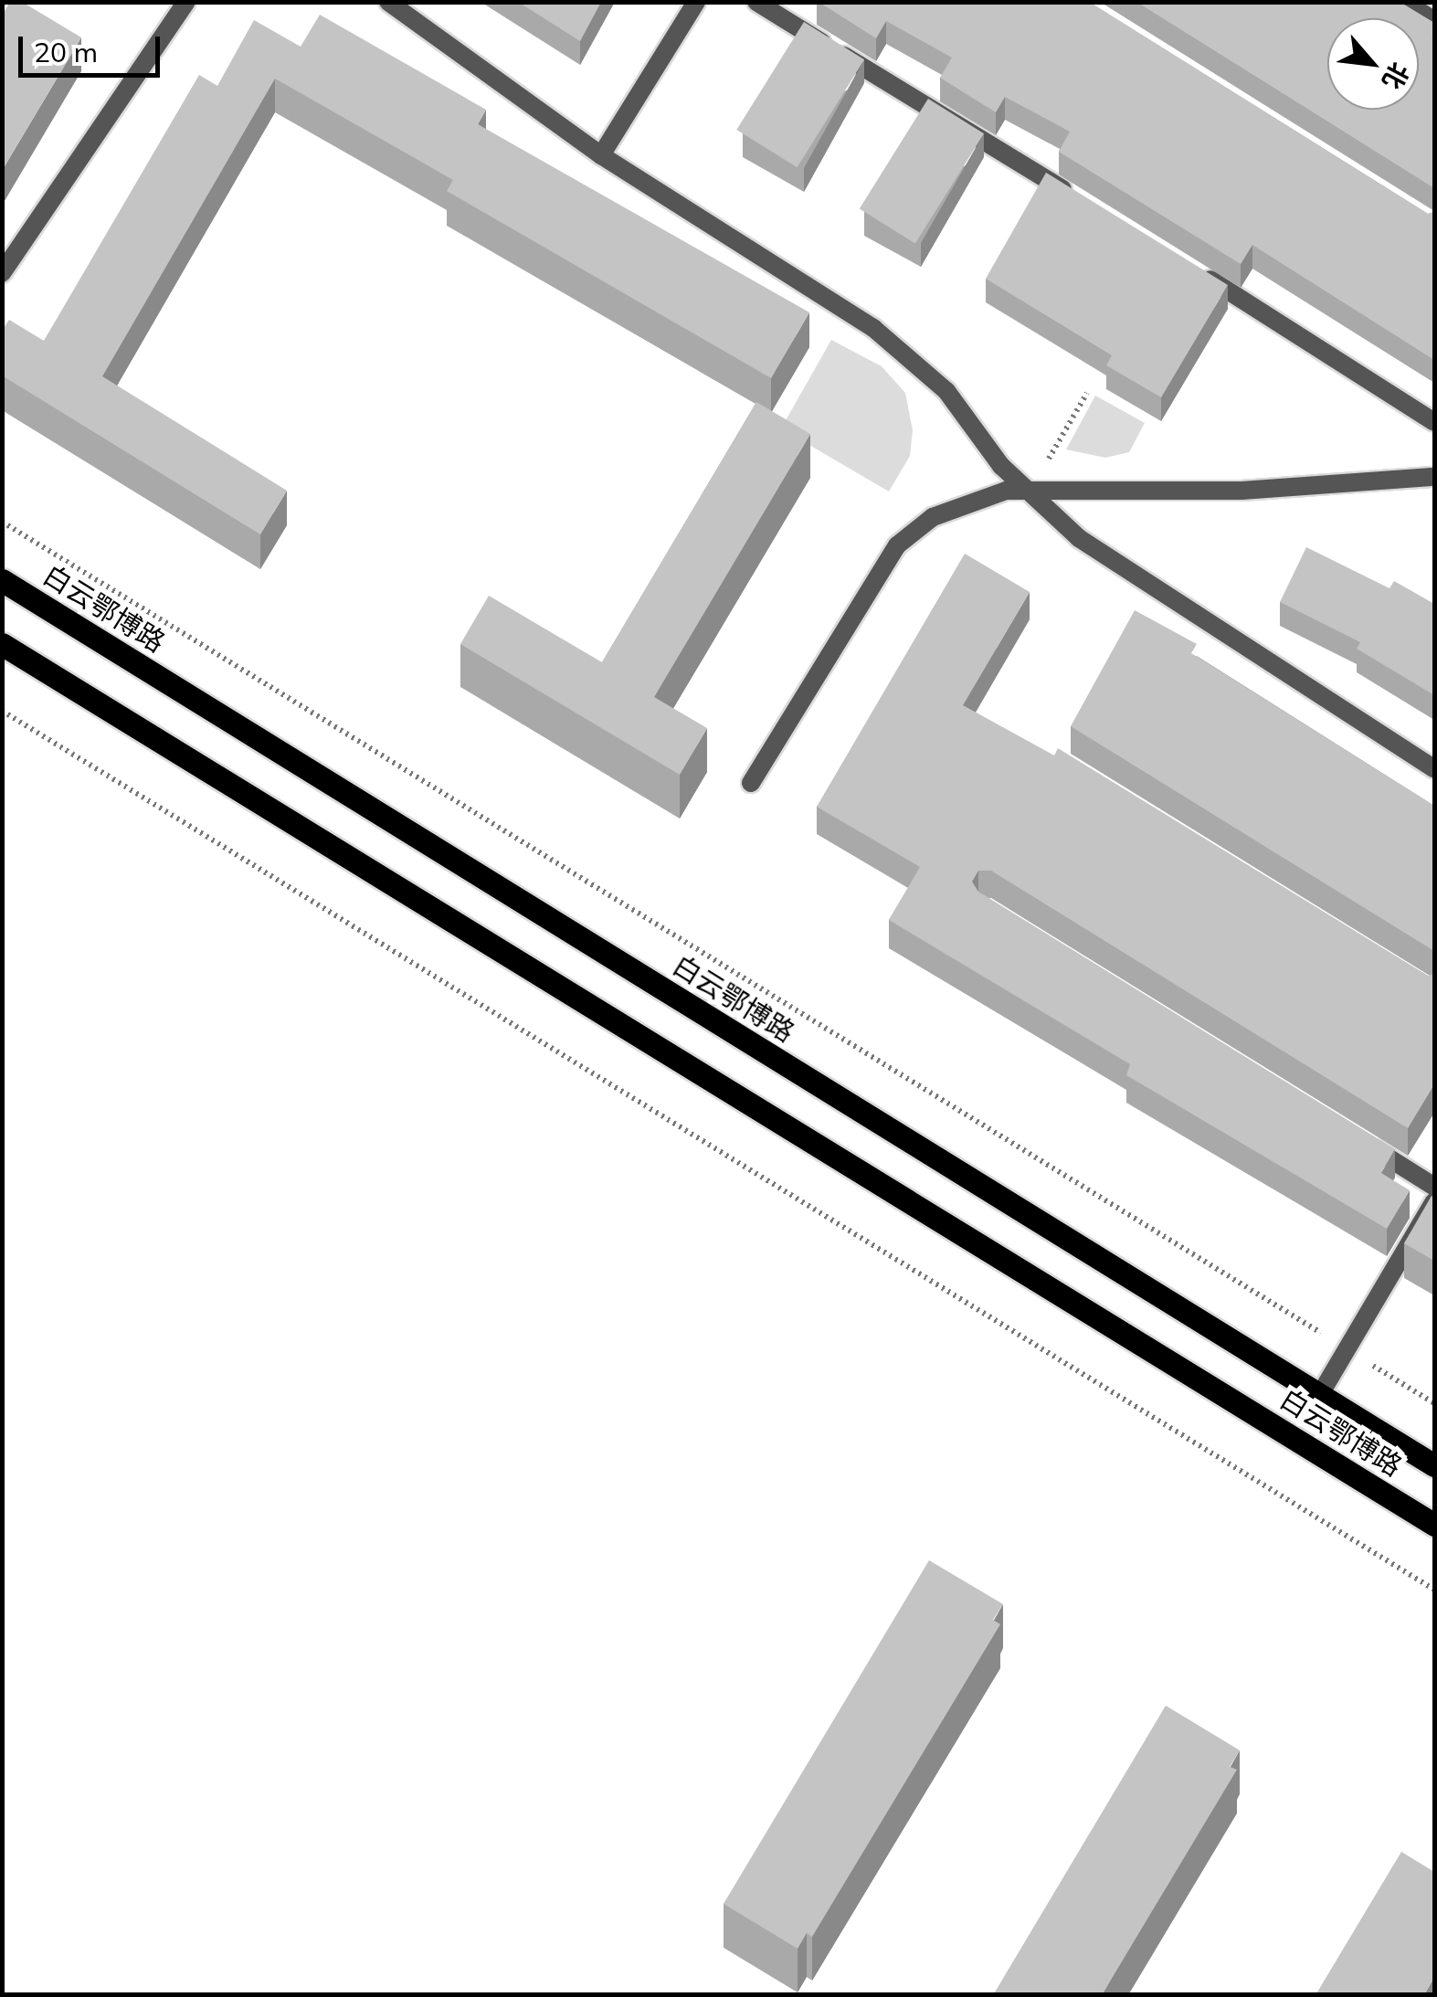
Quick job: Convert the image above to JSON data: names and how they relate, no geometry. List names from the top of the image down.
{
  "streets": {
    "main road": ["白云鄂博路"]
  },
  "scale_bar": "20 m",
  "north": "bottom right"
}
